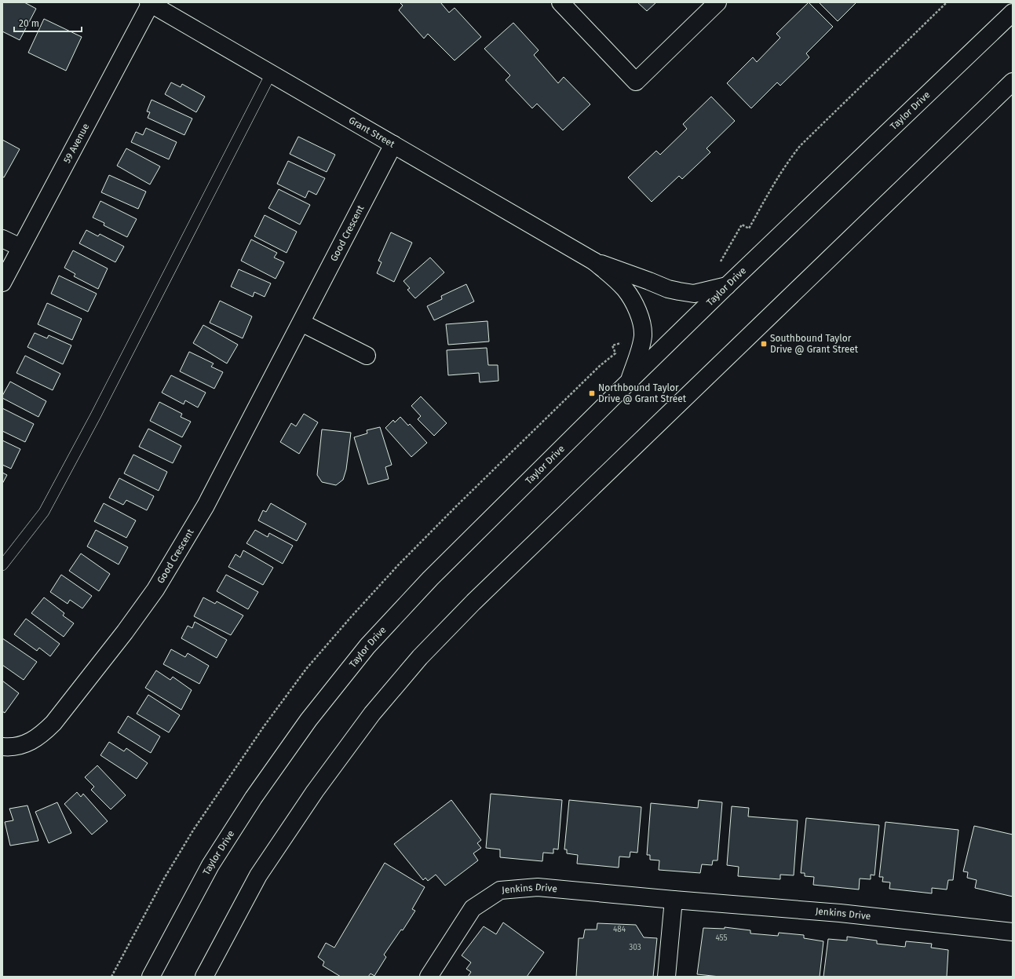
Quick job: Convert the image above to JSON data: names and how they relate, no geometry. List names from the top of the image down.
{
  "streets": {
    "main road": [
      "Taylor Drive",
      "Grant Street",
      "59 Avenue",
      "Good Crescent",
      "Jenkins Drive"
    ]
  },
  "crossings": [
    ["Grant Street", "59 Avenue"],
    ["Grant Street", "Good Crescent"]
  ],
  "places": {
    "transit": ["Southbound Taylor Drive @ Grant Street", "Northbound Taylor Drive @ Grant Street"]
  },
  "house_numbers": ["484", "455", "303"],
  "scale_bar": "20 m"
}
